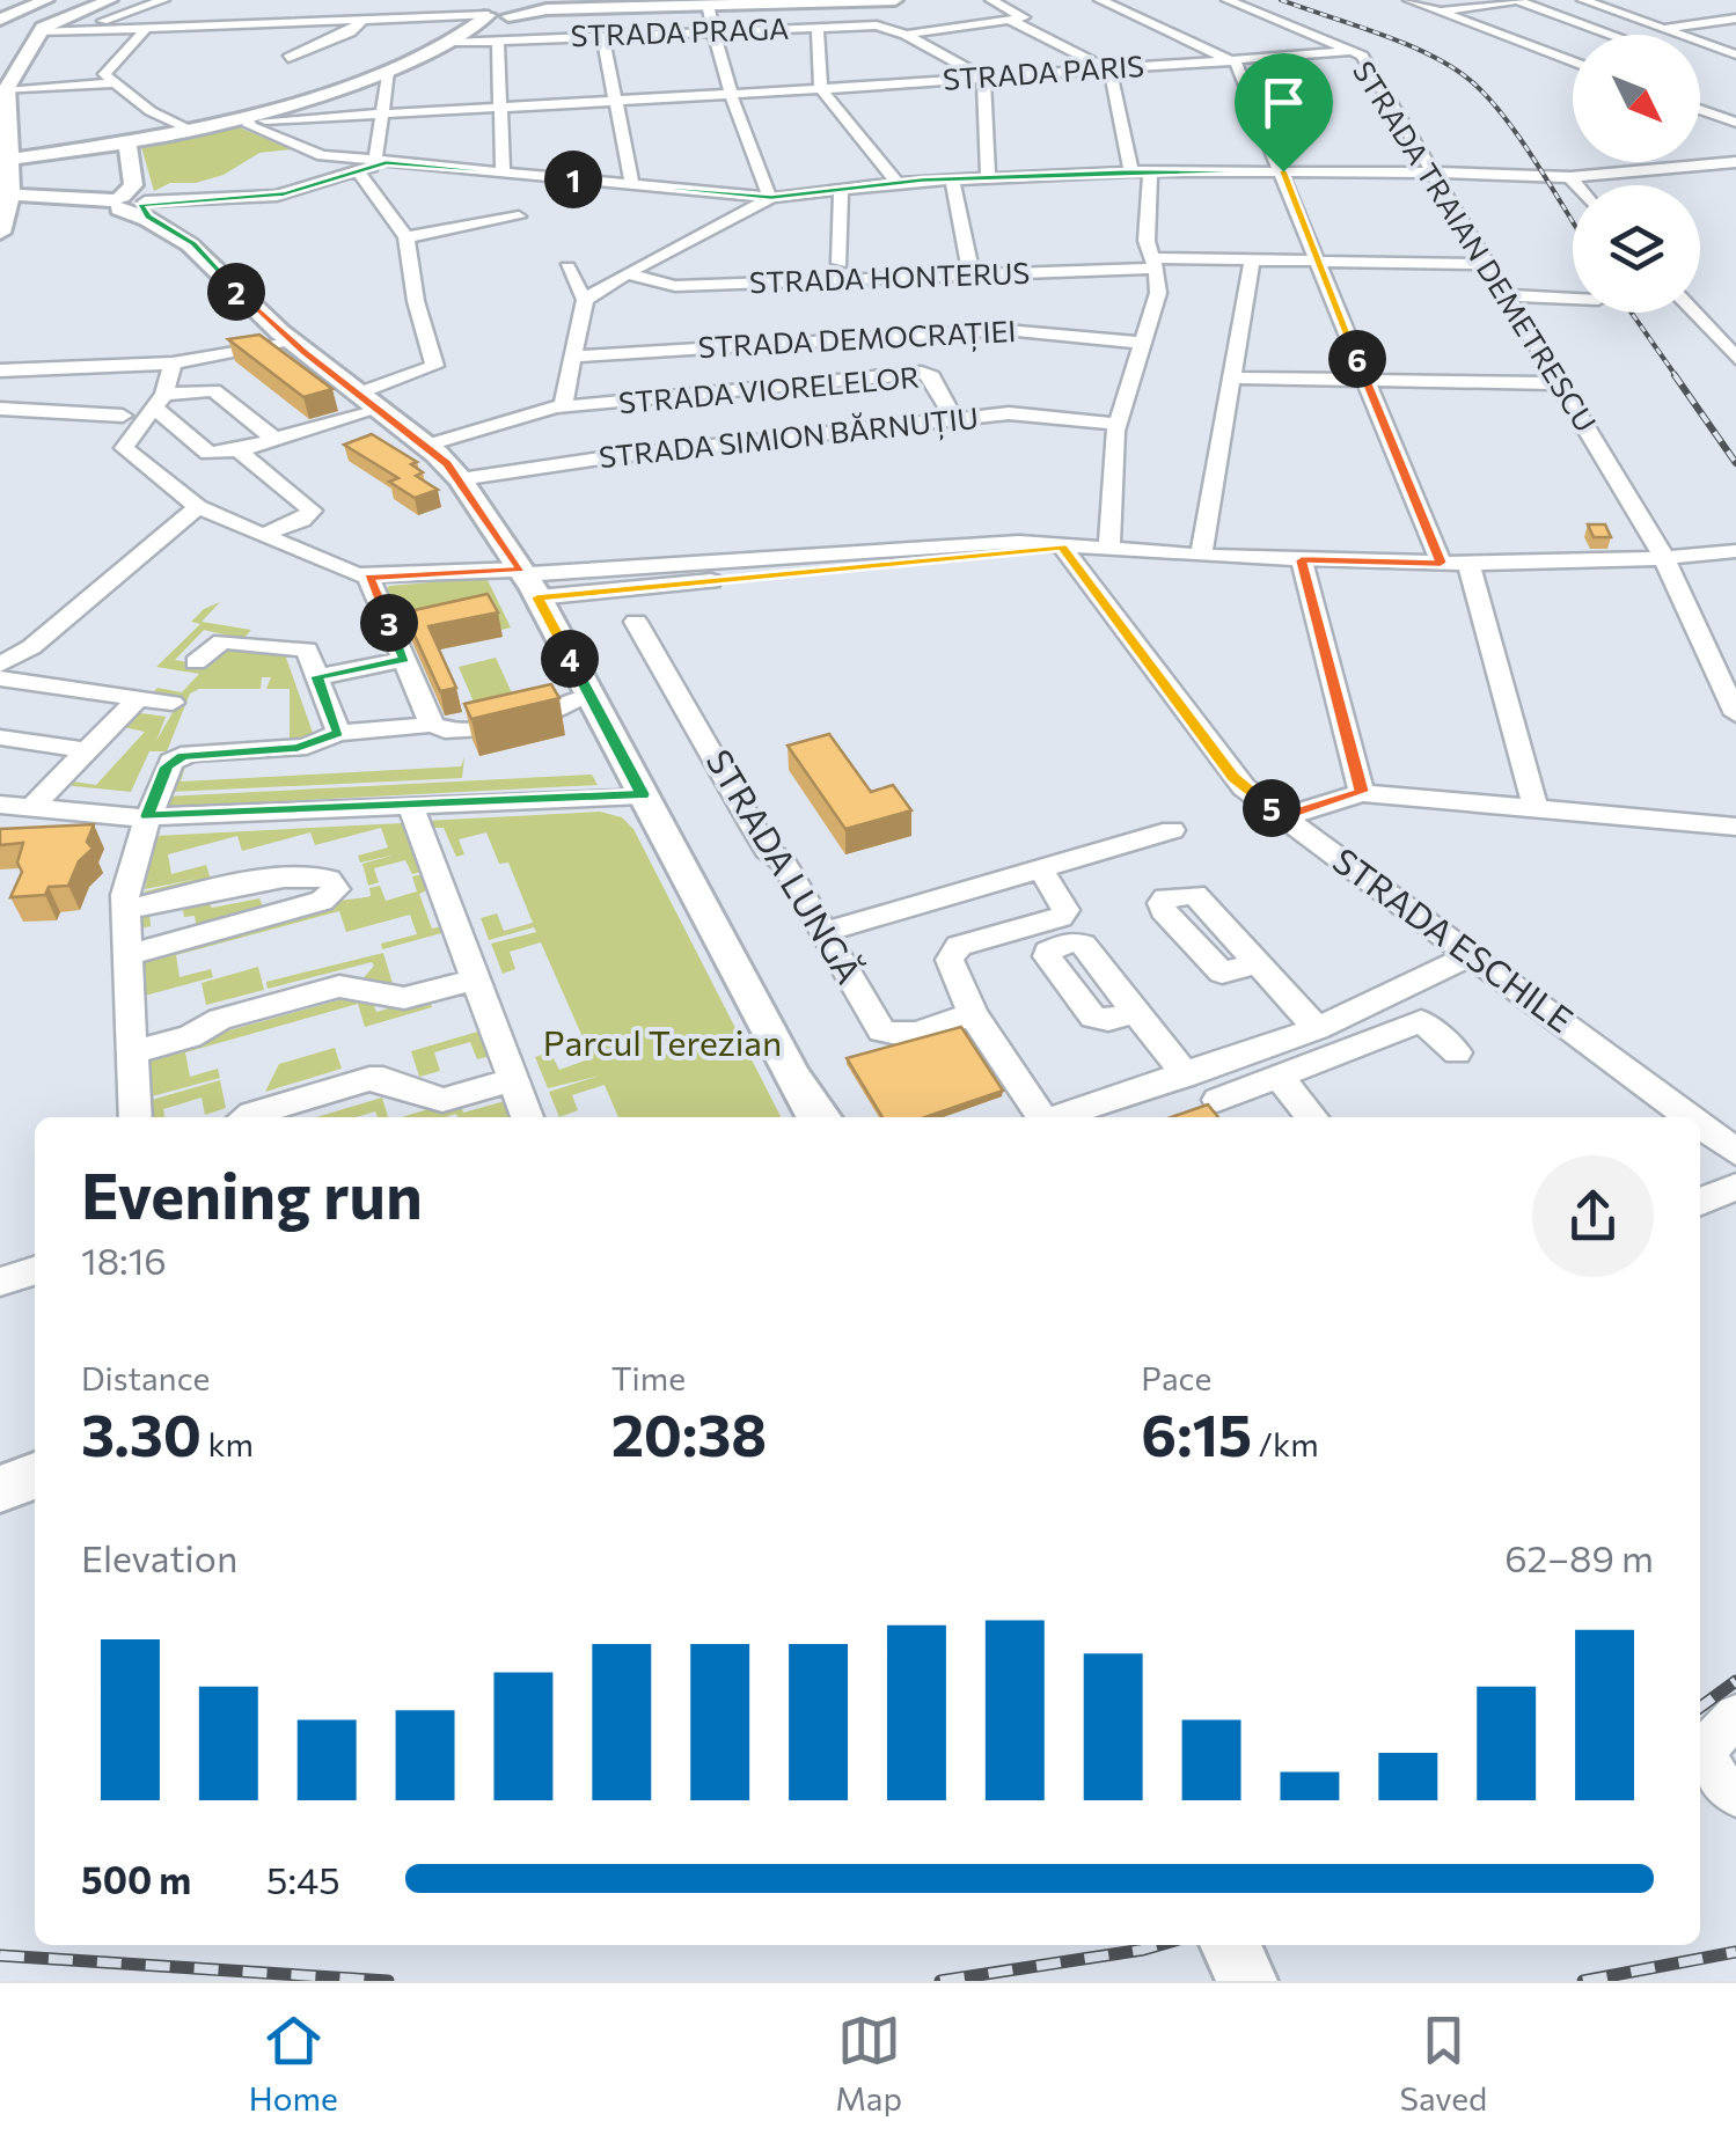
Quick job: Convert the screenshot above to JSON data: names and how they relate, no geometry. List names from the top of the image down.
{
  "streets": {
    "street": [
      "STRADA PRAGA",
      "STRADA PARIS",
      "STRADA TRAIAN DEMETRESCU",
      "STRADA HONTERUS",
      "STRADA DEMOCRAȚIEI",
      "STRADA VIORELELOR",
      "STRADA SIMION BĂRNUȚIU",
      "STRADA LUNGĂ",
      "STRADA ESCHILE"
    ]
  },
  "crossings": [
    ["STRADA PARIS", "STRADA TRAIAN DEMETRESCU"],
    ["STRADA TRAIAN DEMETRESCU", "STRADA HONTERUS"],
    ["STRADA VIORELELOR", "STRADA SIMION BĂRNUȚIU"]
  ],
  "parks": ["Parcul Terezian"],
  "north": "bottom right",
  "page": {
    "pins": [
      "1",
      "2",
      "6",
      "3",
      "4",
      "5"
    ],
    "heading": ["Evening run", "18:16"],
    "stats": [
      ["Distance", "3.30 km"],
      ["Time", "20:38"],
      ["Pace", "6:15 /km"]
    ],
    "chart": ["Elevation", "62–89 m"],
    "list": [
      {
        "name": "500 m",
        "note": "5:45"
      }
    ],
    "tabs": ["Home", "Map", "Saved"]
  }
}
